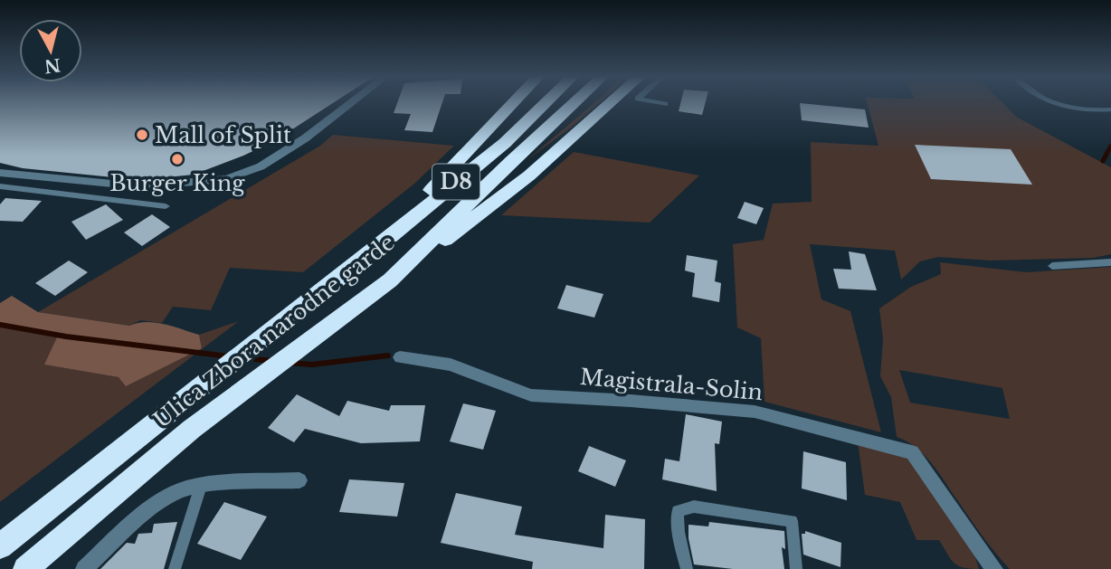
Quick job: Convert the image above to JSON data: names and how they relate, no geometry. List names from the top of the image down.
{
  "streets": {
    "highway": ["D8", "Ulica Zbora narodne garde"],
    "street": ["Magistrala-Solin"]
  },
  "places": ["Mall of Split", "Burger King"],
  "north": "bottom"
}
